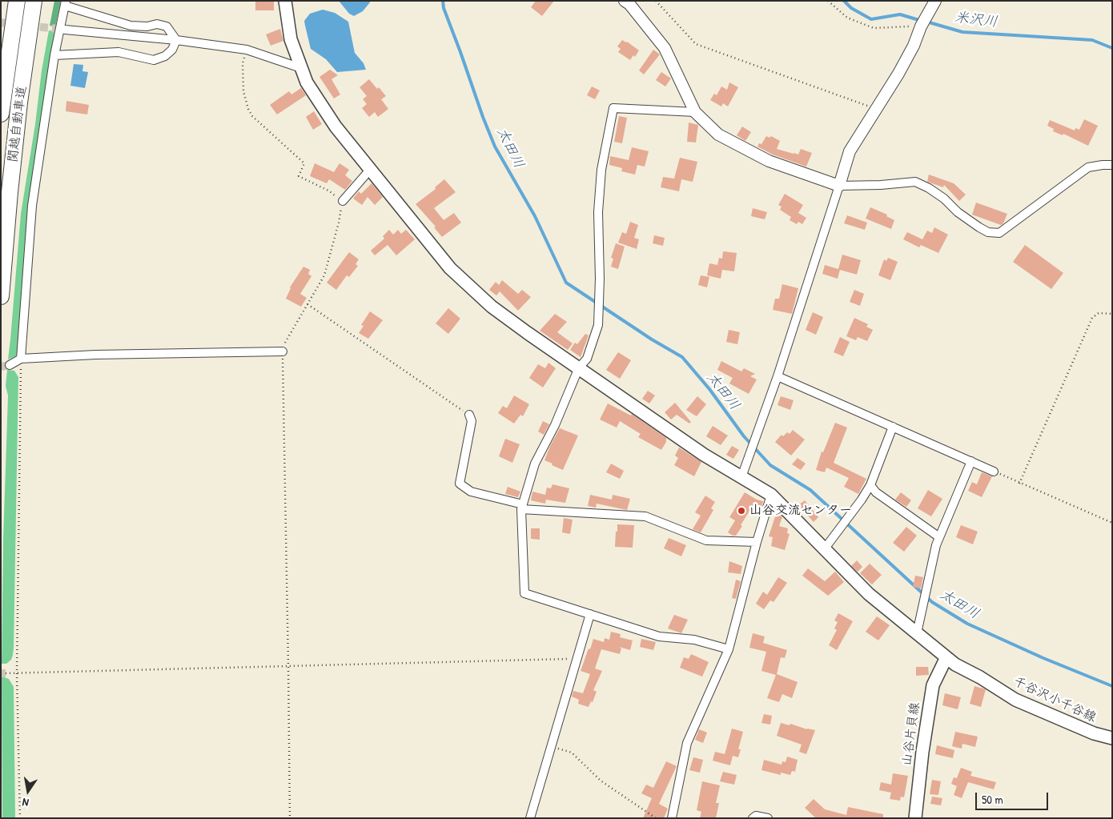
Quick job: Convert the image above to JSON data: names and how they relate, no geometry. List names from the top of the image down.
{
  "streets": {
    "highway": ["関越自動車道"],
    "main road": ["千谷沢小千谷線", "山谷片貝線"]
  },
  "crossings": [
    ["千谷沢小千谷線", "山谷片貝線"]
  ],
  "water": ["米沢川", "太田川"],
  "places": ["山谷交流センター"],
  "scale_bar": "50 m",
  "north": "bottom"
}
